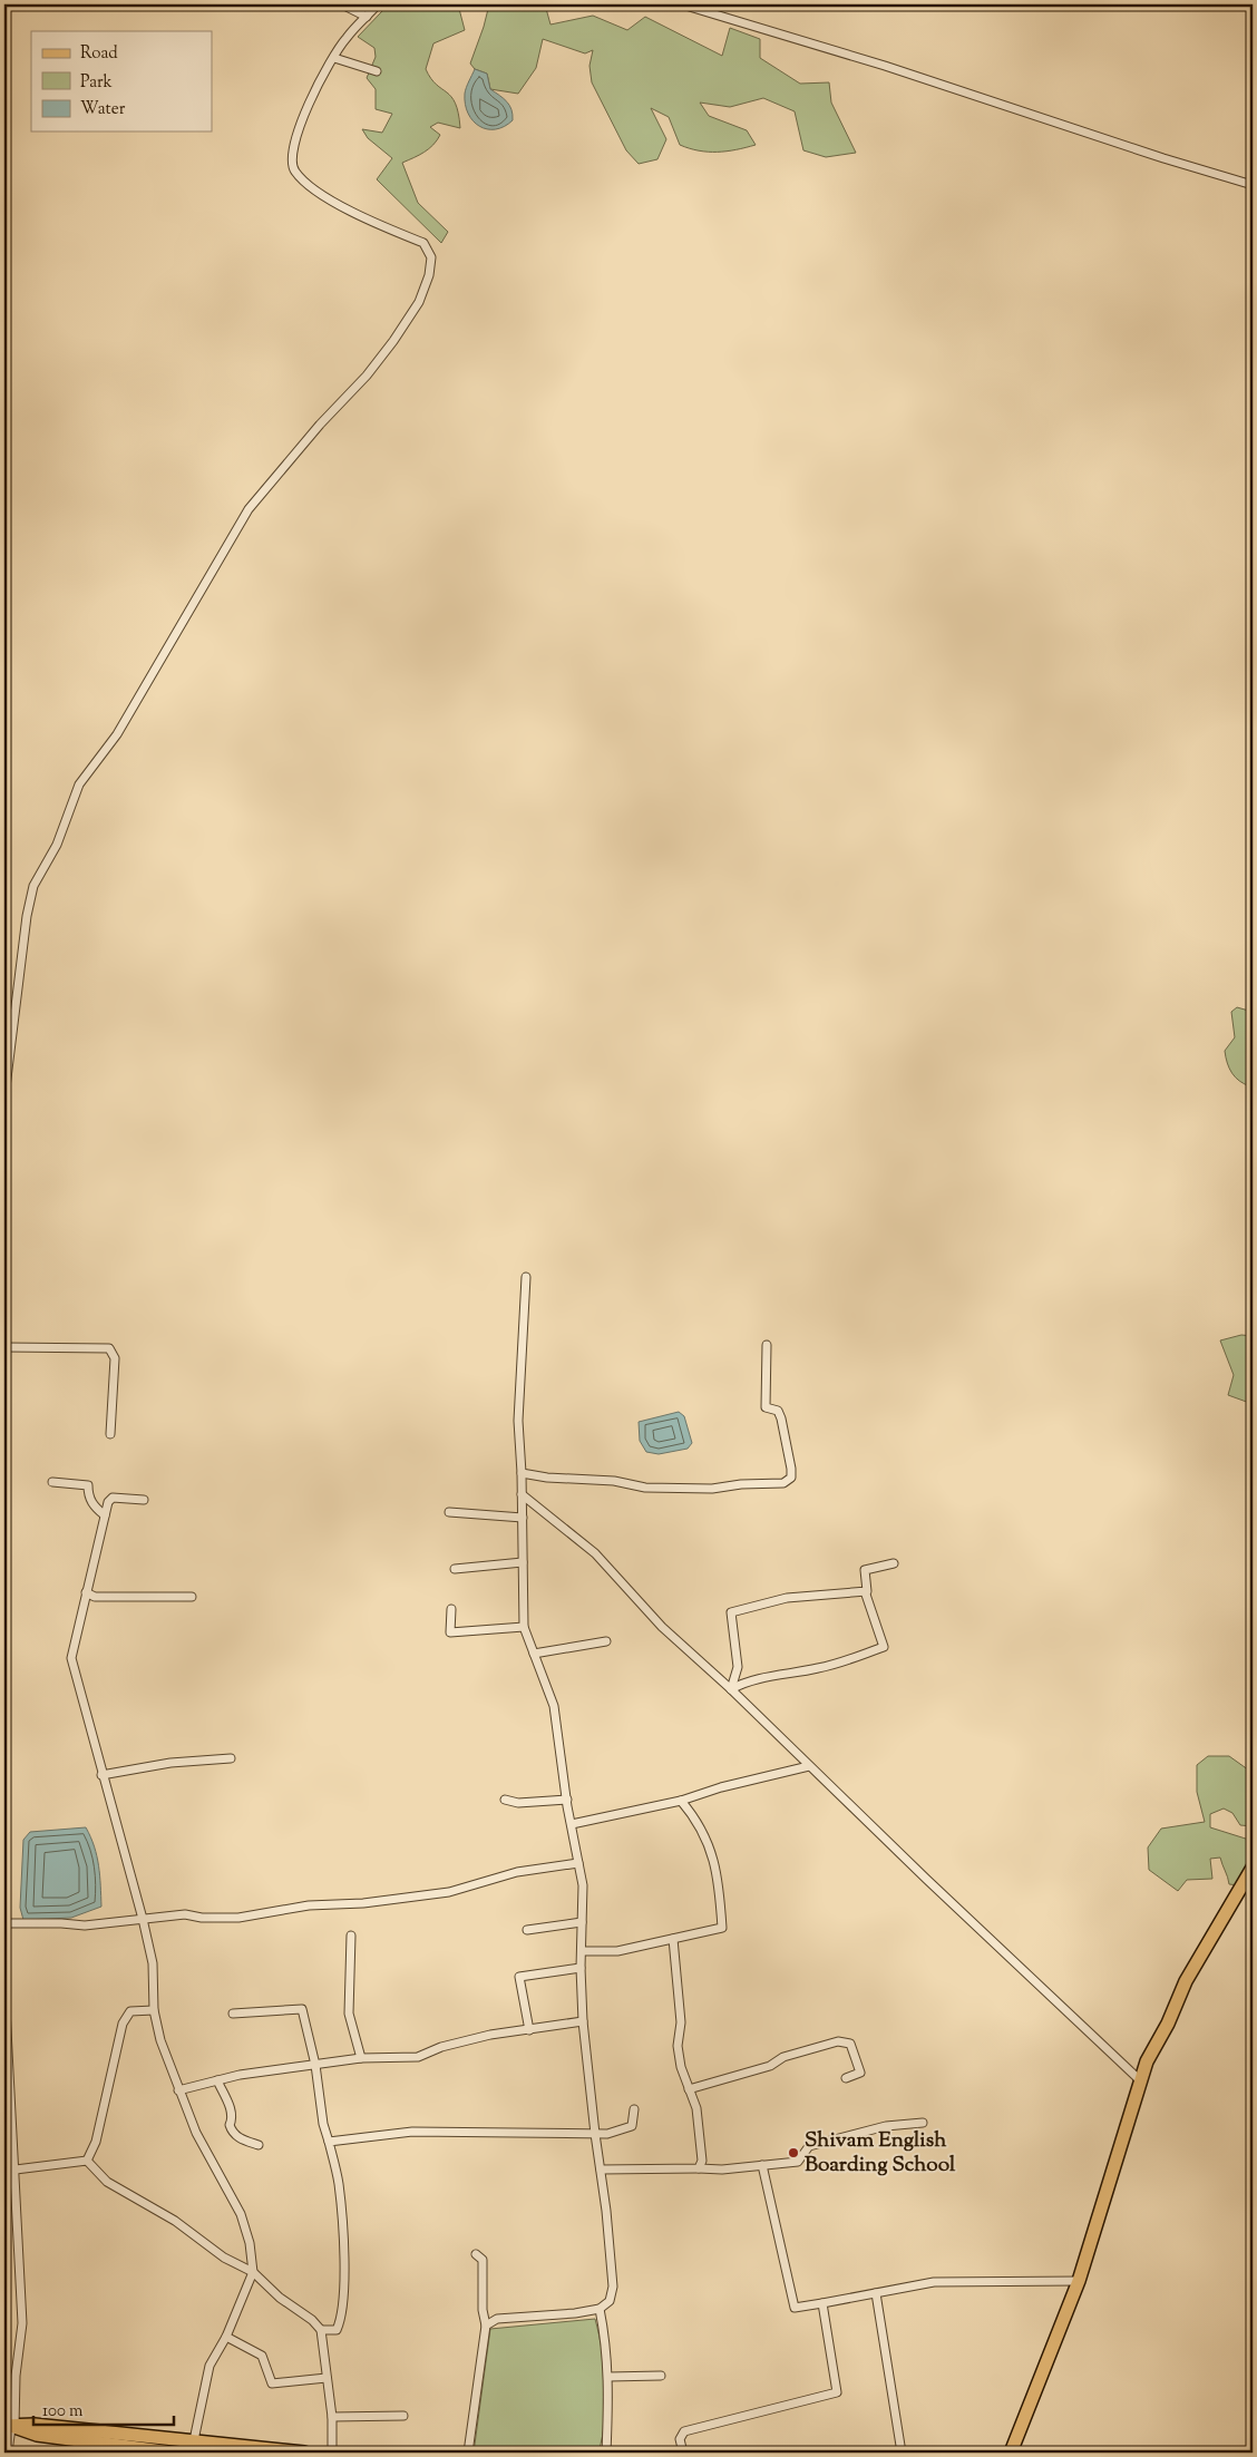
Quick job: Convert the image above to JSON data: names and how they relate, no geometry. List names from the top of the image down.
{
  "places": ["Shivam English Boarding School"],
  "legend": ["Road", "Park", "Water"],
  "scale_bar": "100 m"
}
